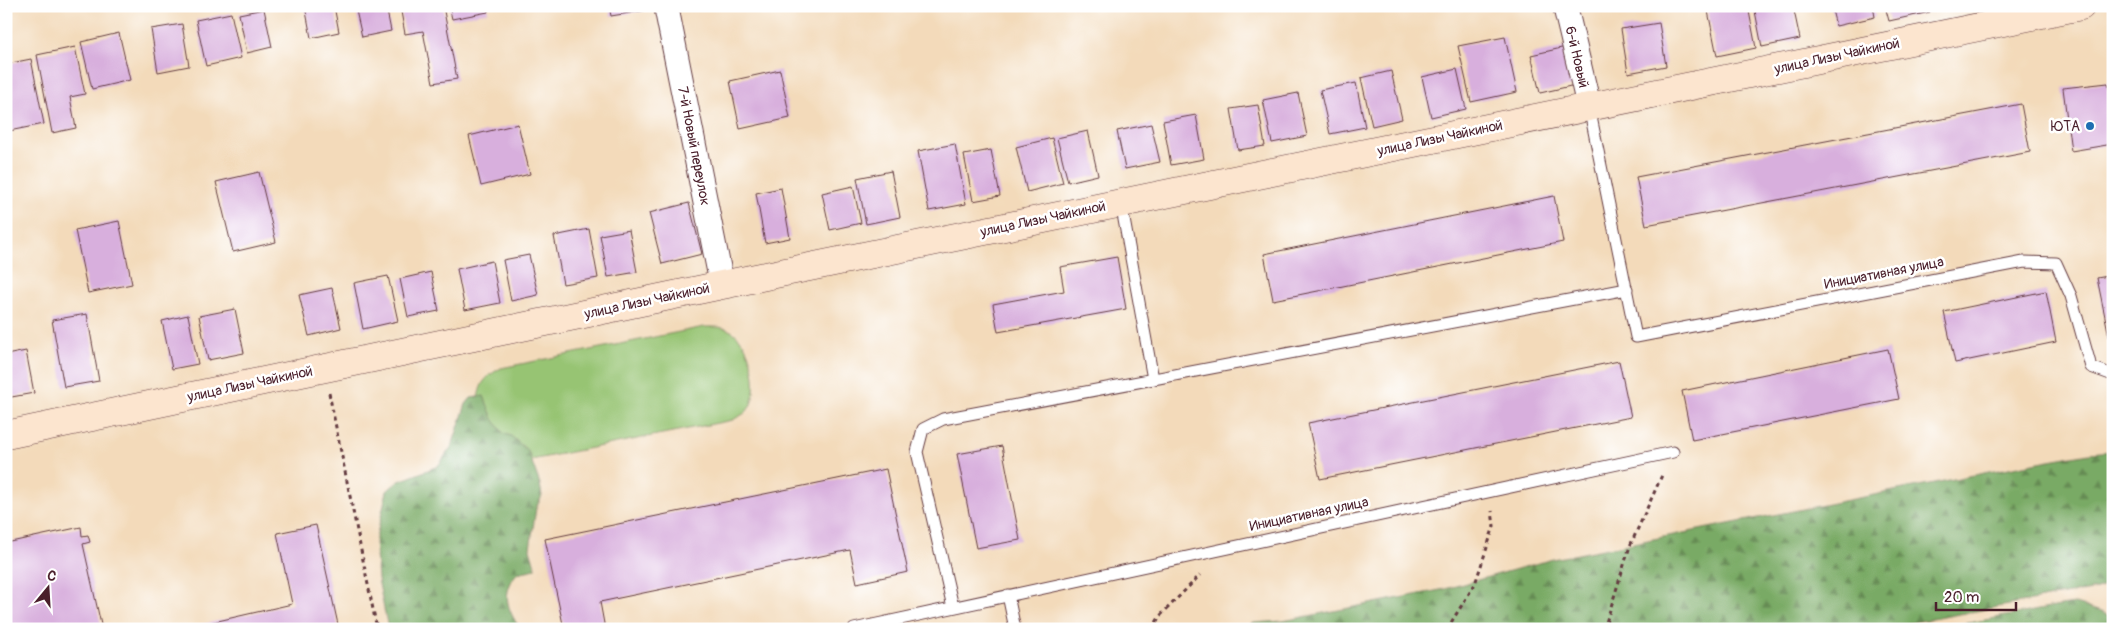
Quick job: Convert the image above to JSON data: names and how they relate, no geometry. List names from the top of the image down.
{
  "streets": {
    "main road": ["улица Лизы Чайкиной"],
    "street": ["6-й Новый", "7-й Новый переулок"],
    "lane": ["Инициативная улица"]
  },
  "crossings": [
    ["улица Лизы Чайкиной", "6-й Новый"],
    ["улица Лизы Чайкиной", "7-й Новый переулок"],
    ["улица Лизы Чайкиной", "Инициативная улица"],
    ["6-й Новый", "Инициативная улица"]
  ],
  "places": ["ЮТА"],
  "scale_bar": "20 m",
  "north": "top"
}
